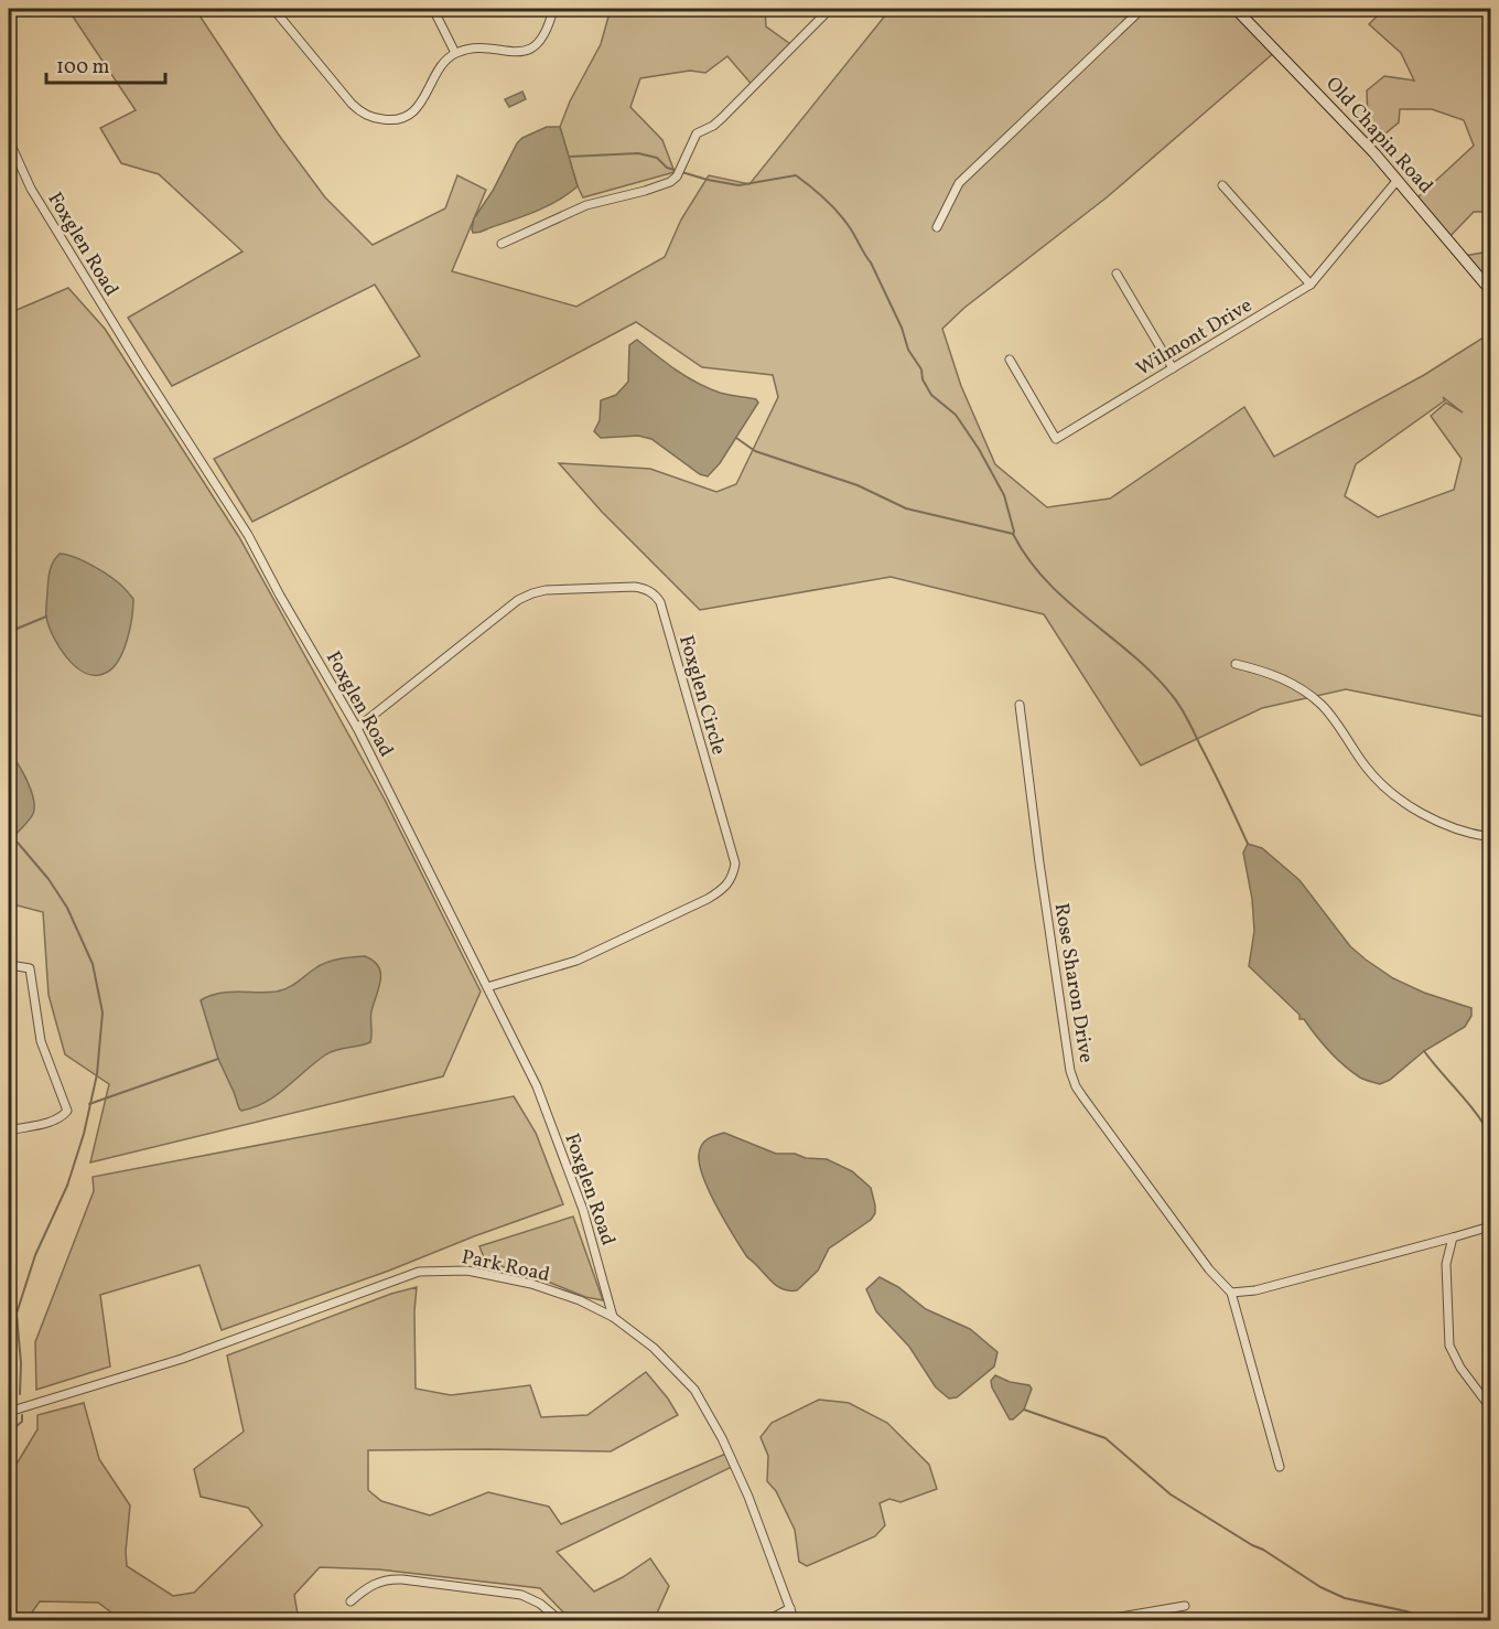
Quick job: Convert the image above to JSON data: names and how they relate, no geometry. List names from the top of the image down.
{
  "streets": {
    "street": [
      "Old Chapin Road",
      "Foxglen Road",
      "Wilmont Drive",
      "Foxglen Circle",
      "Rose Sharon Drive",
      "Park Road"
    ]
  },
  "crossings": [
    ["Old Chapin Road", "Wilmont Drive"],
    ["Foxglen Road", "Foxglen Circle"],
    ["Foxglen Road", "Park Road"]
  ],
  "scale_bar": "100 m"
}
